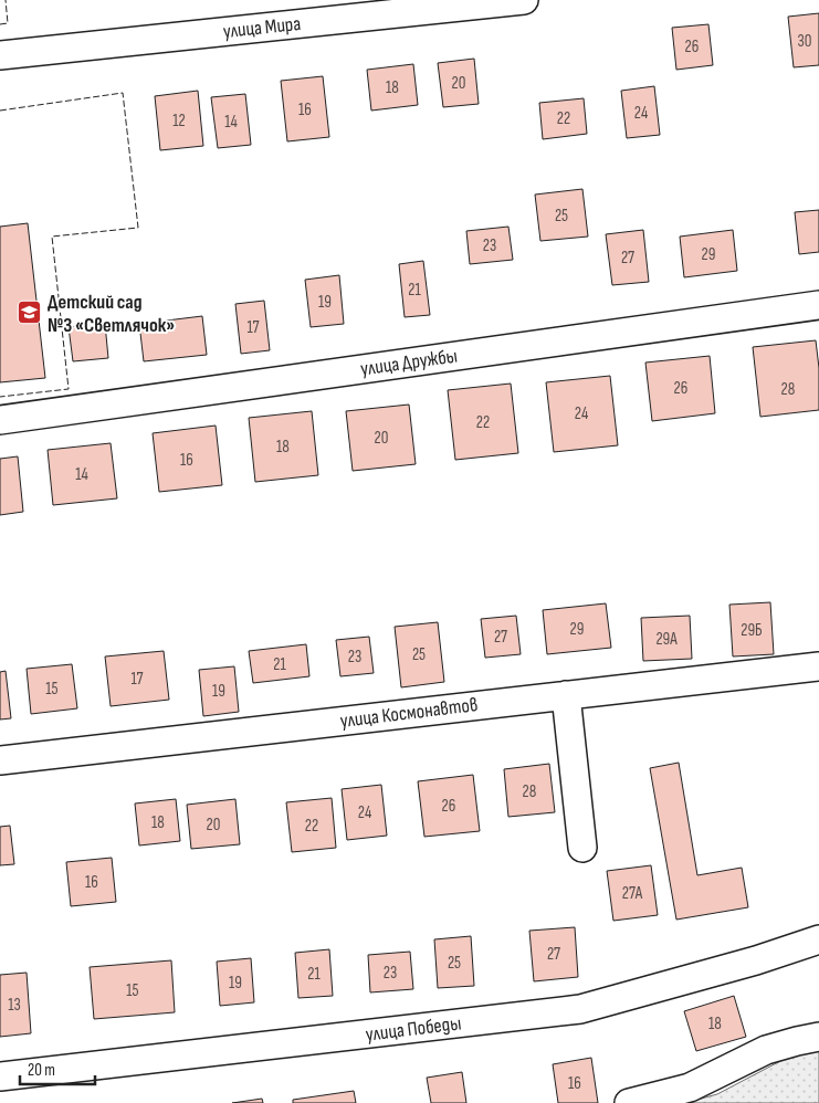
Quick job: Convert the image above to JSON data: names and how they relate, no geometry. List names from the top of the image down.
{
  "streets": {
    "street": [
      "улица Мира",
      "улица Дружбы",
      "улица Космонавтов",
      "улица Победы"
    ]
  },
  "places": {
    "school or university": ["Детский сад №3 «Светлячок»"]
  },
  "house_numbers": [
    "30",
    "26",
    "20",
    "18",
    "16",
    "24",
    "22",
    "12",
    "14",
    "25",
    "23",
    "29",
    "27",
    "21",
    "19",
    "17",
    "26",
    "28",
    "24",
    "22",
    "20",
    "18",
    "16",
    "14",
    "29",
    "29Б",
    "27",
    "29А",
    "25",
    "23",
    "21",
    "17",
    "15",
    "19",
    "28",
    "26",
    "24",
    "18",
    "20",
    "22",
    "16",
    "27А",
    "27",
    "25",
    "23",
    "21",
    "19",
    "15",
    "13",
    "18",
    "16"
  ],
  "scale_bar": "20 m"
}
